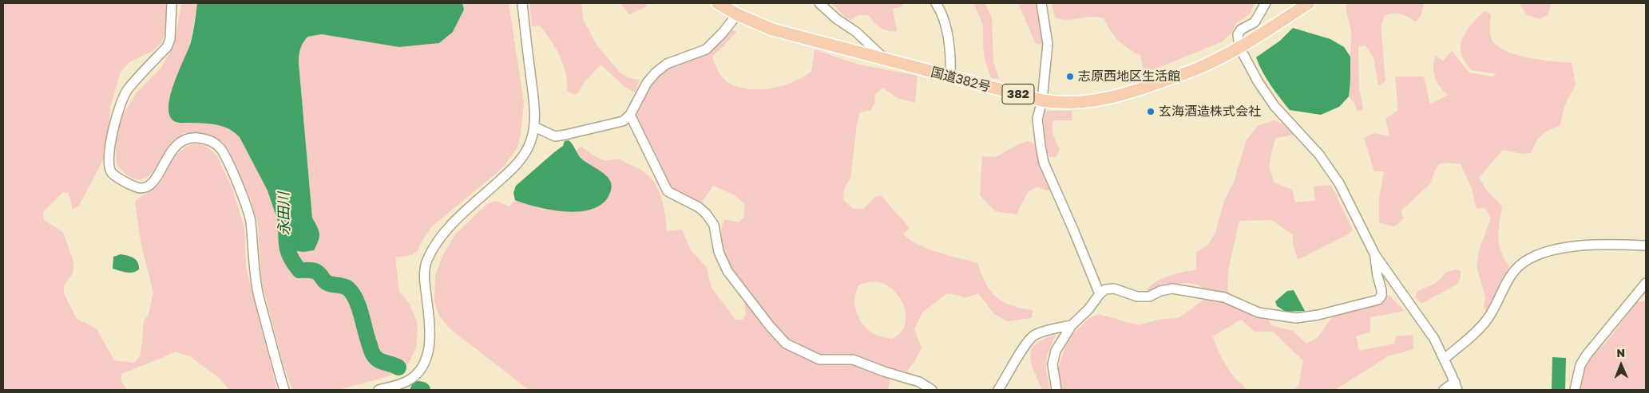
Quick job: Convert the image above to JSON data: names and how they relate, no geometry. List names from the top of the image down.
{
  "streets": {
    "highway": ["国道382号", "382"]
  },
  "water": ["永田川"],
  "places": ["志原西地区生活館", "玄海酒造株式会社"],
  "north": "top"
}
